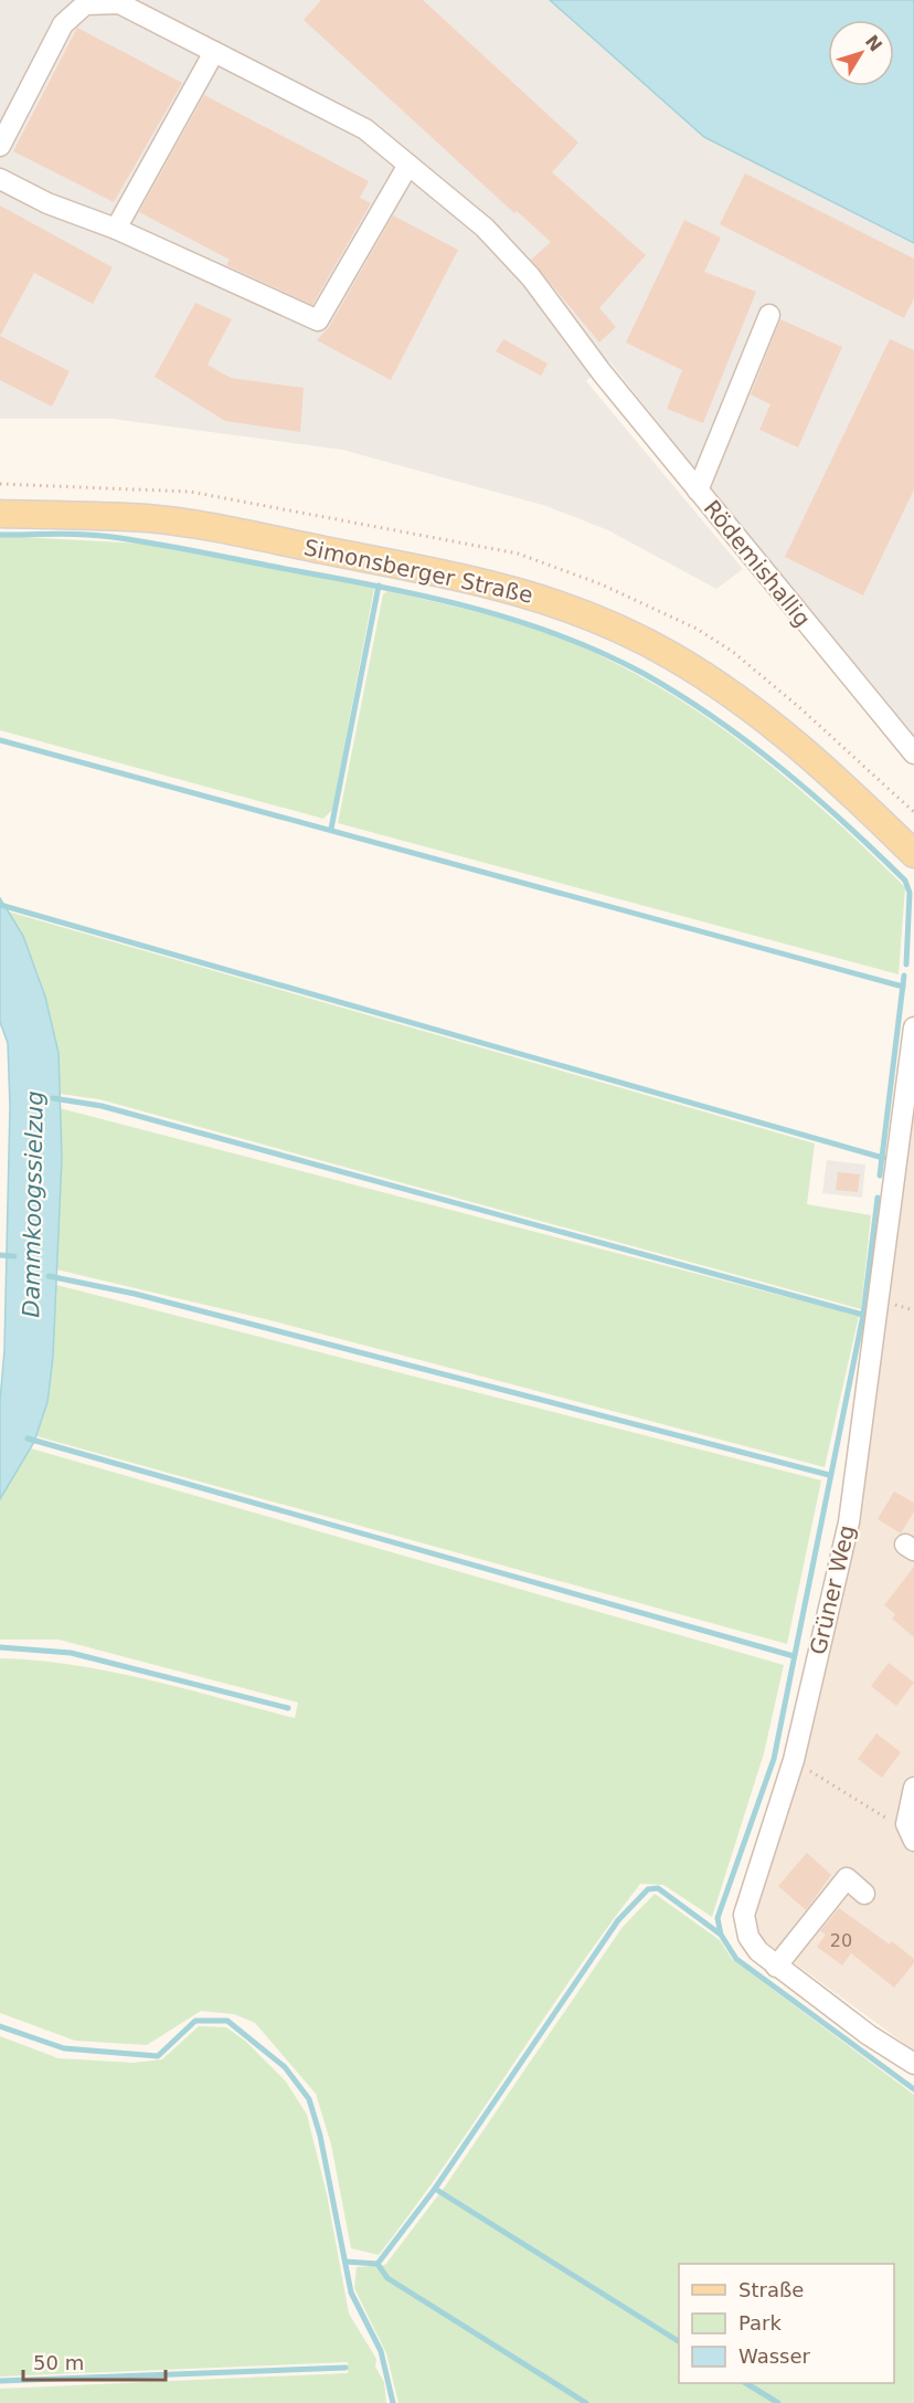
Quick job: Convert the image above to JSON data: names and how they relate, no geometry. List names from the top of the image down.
{
  "streets": {
    "main road": ["Simonsberger Straße"],
    "street": ["Rödemishallig", "Grüner Weg"]
  },
  "water": ["Dammkoogssielzug"],
  "house_numbers": ["20"],
  "legend": ["Straße", "Park", "Wasser"],
  "scale_bar": "50 m",
  "north": "top right"
}
